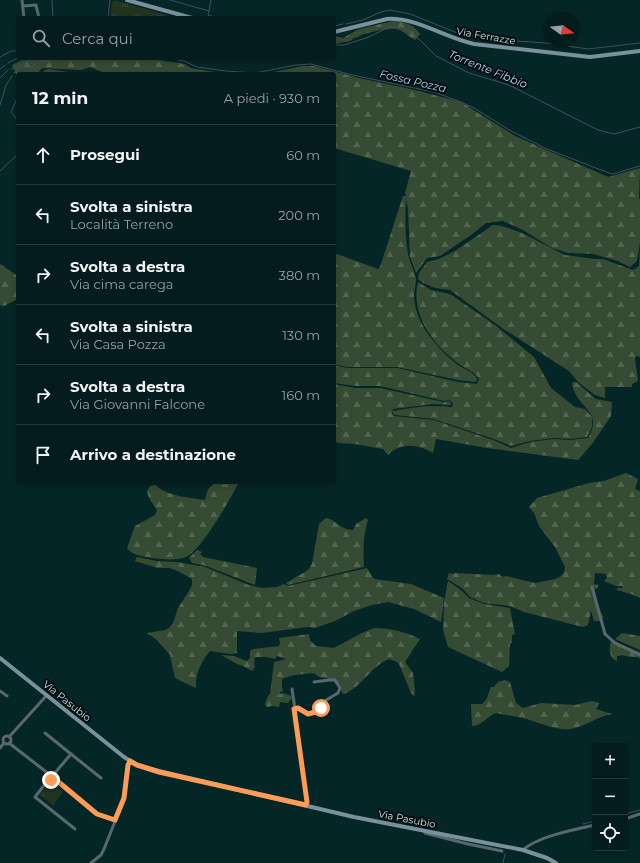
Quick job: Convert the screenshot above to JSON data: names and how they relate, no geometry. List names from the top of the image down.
{
  "streets": {
    "street": ["Via Ferrazze", "Via Pasubio"]
  },
  "water": ["Torrente Fibbio", "Fossa Pozza"],
  "north": "right",
  "page": {
    "search": "Cerca qui",
    "heading": ["12 min", "A piedi · 930 m"],
    "list": [
      ["Prosegui", "60 m"],
      ["Svolta a sinistra", "Località Terreno", "200 m"],
      ["Svolta a destra", "Via cima carega", "380 m"],
      ["Svolta a sinistra", "Via Casa Pozza", "130 m"],
      ["Svolta a destra", "Via Giovanni Falcone", "160 m"],
      "Arrivo a destinazione"
    ],
    "map_buttons": ["+", "−"]
  }
}
